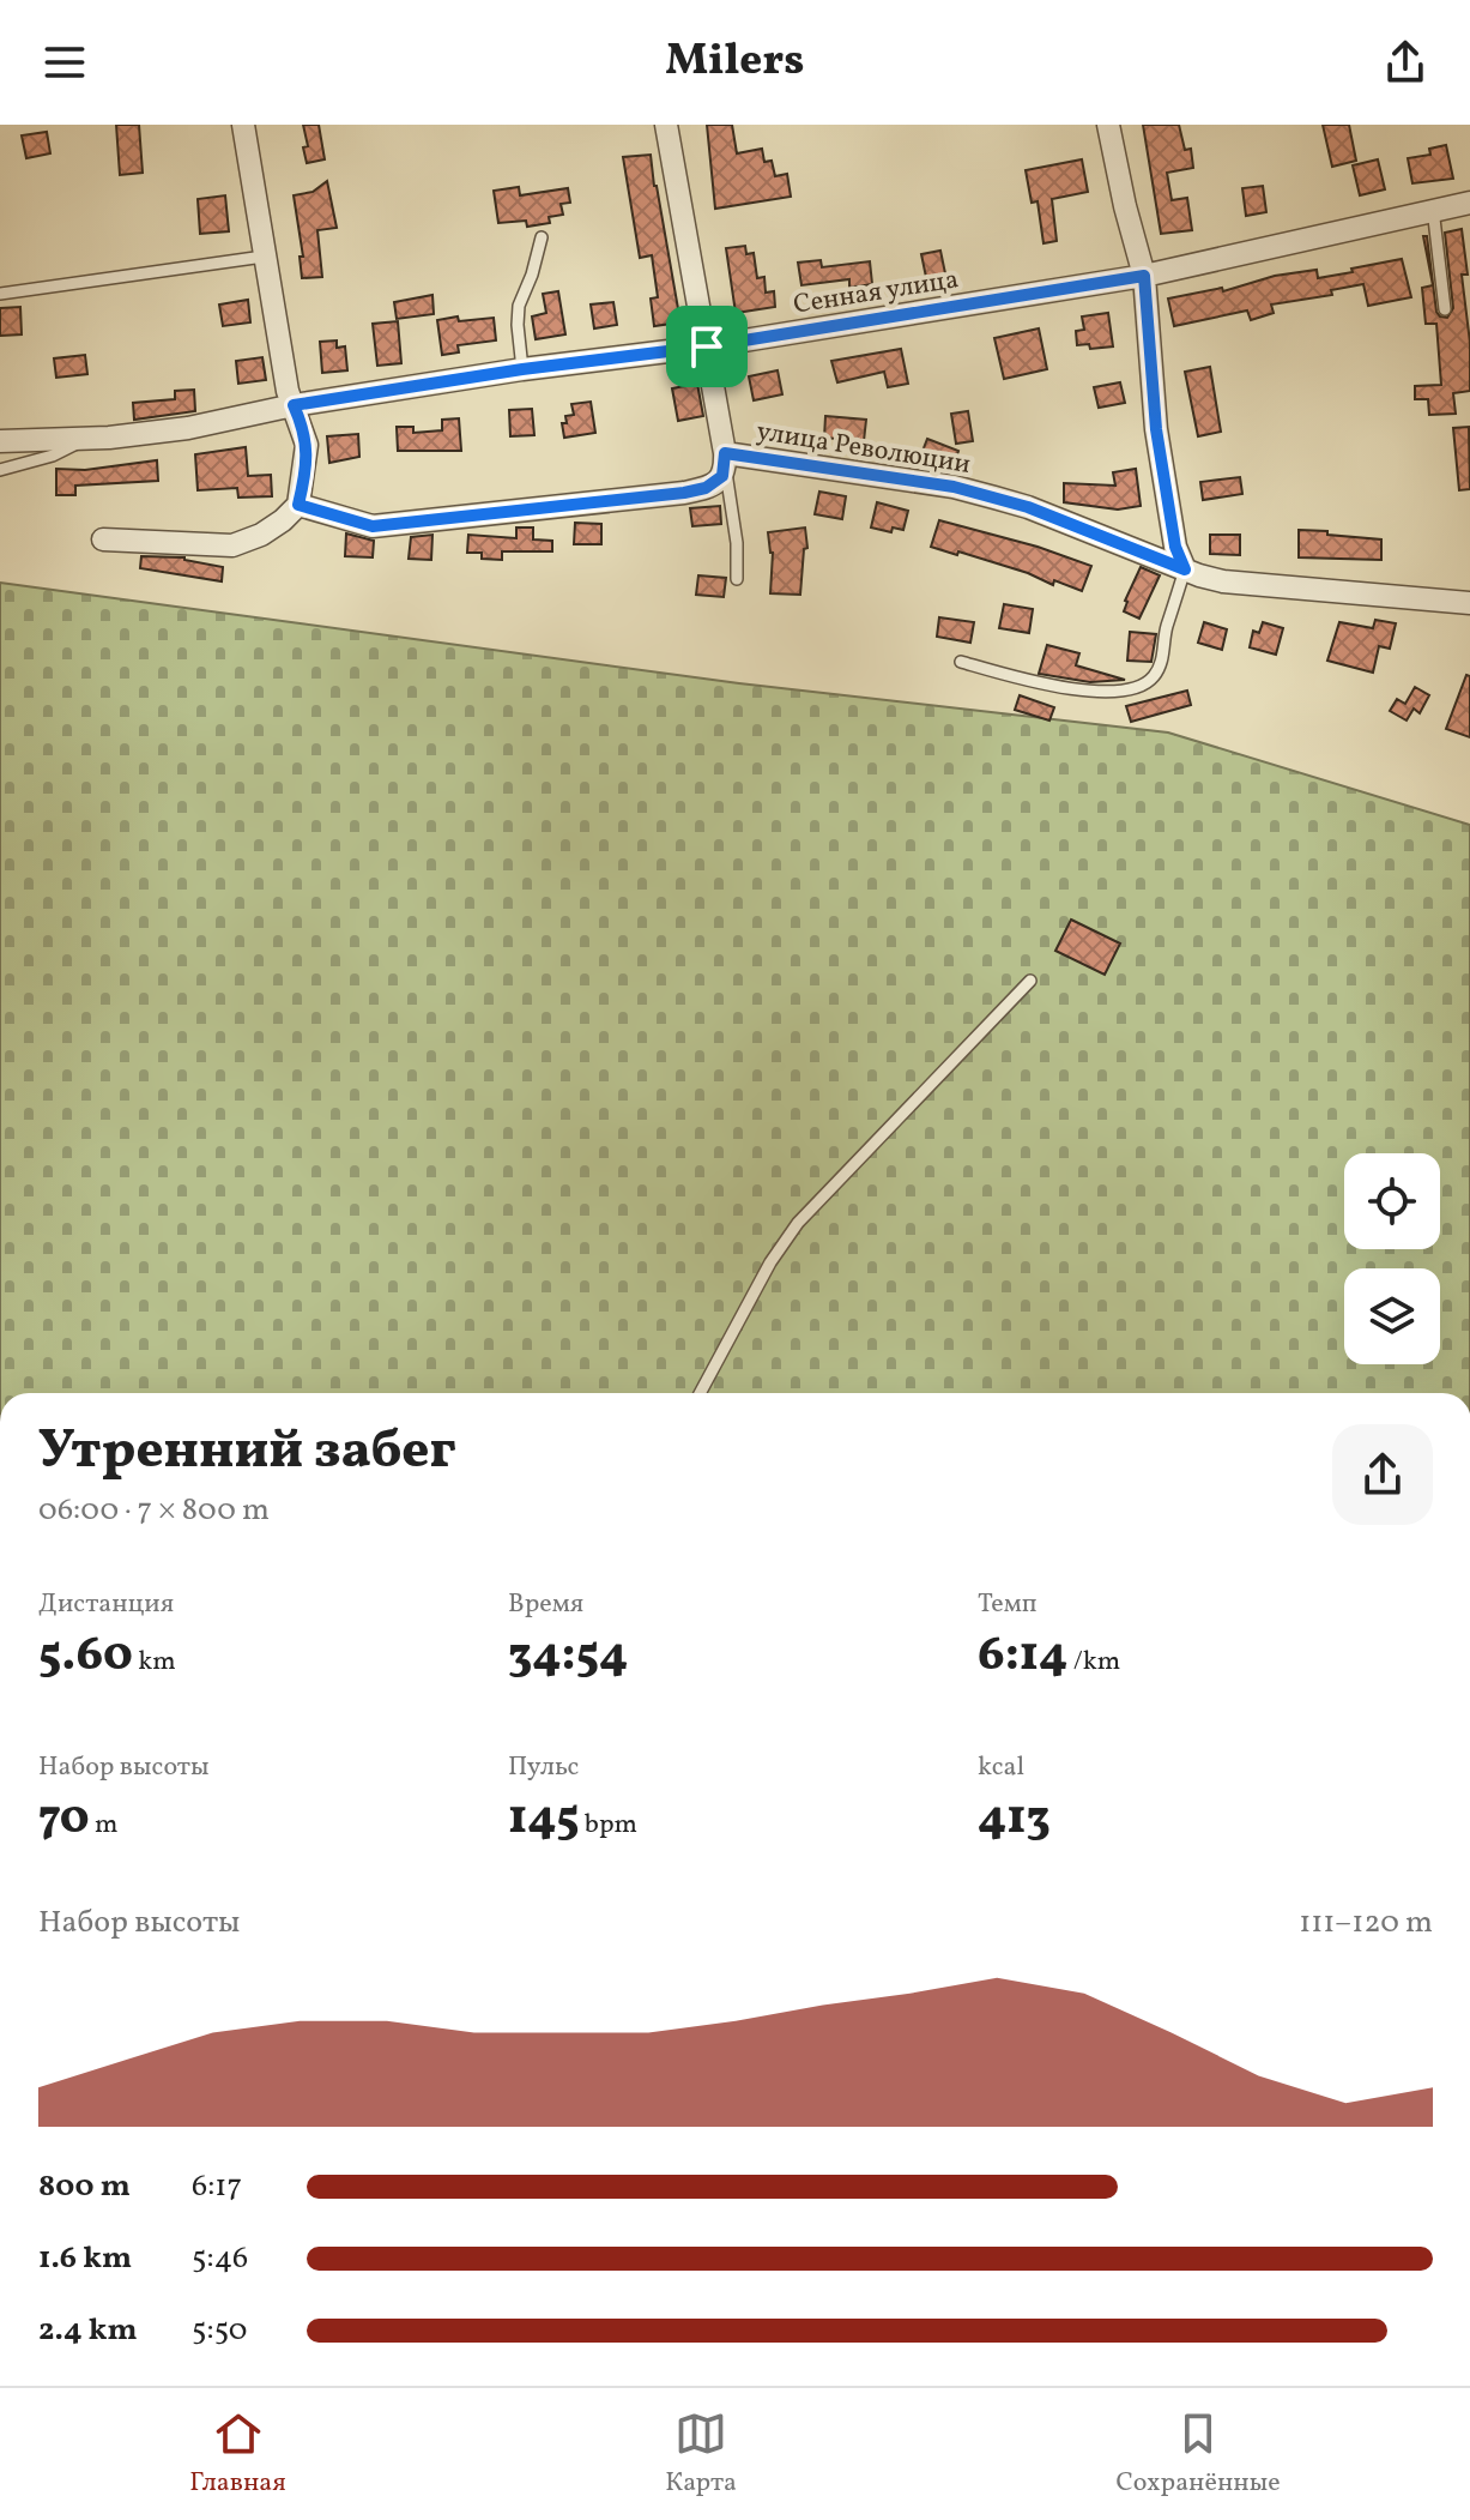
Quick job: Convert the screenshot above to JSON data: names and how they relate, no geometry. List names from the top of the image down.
{
  "streets": {
    "street": ["Сенная улица", "улица Революции"]
  },
  "page": {
    "header": "Milers",
    "heading": ["Утренний забег", "06:00 · 7 × 800 m"],
    "stats": [
      ["Дистанция", "5.60 km"],
      ["Время", "34:54"],
      ["Темп", "6:14 /km"],
      ["Набор высоты", "70 m"],
      ["Пульс", "145 bpm"],
      ["kcal", "413"]
    ],
    "chart": ["Набор высоты", "111–120 m"],
    "list": [
      {
        "name": "800 m",
        "note": "6:17"
      },
      {
        "name": "1.6 km",
        "note": "5:46"
      },
      {
        "name": "2.4 km",
        "note": "5:50"
      }
    ],
    "tabs": ["Главная", "Карта", "Сохранённые"]
  }
}
